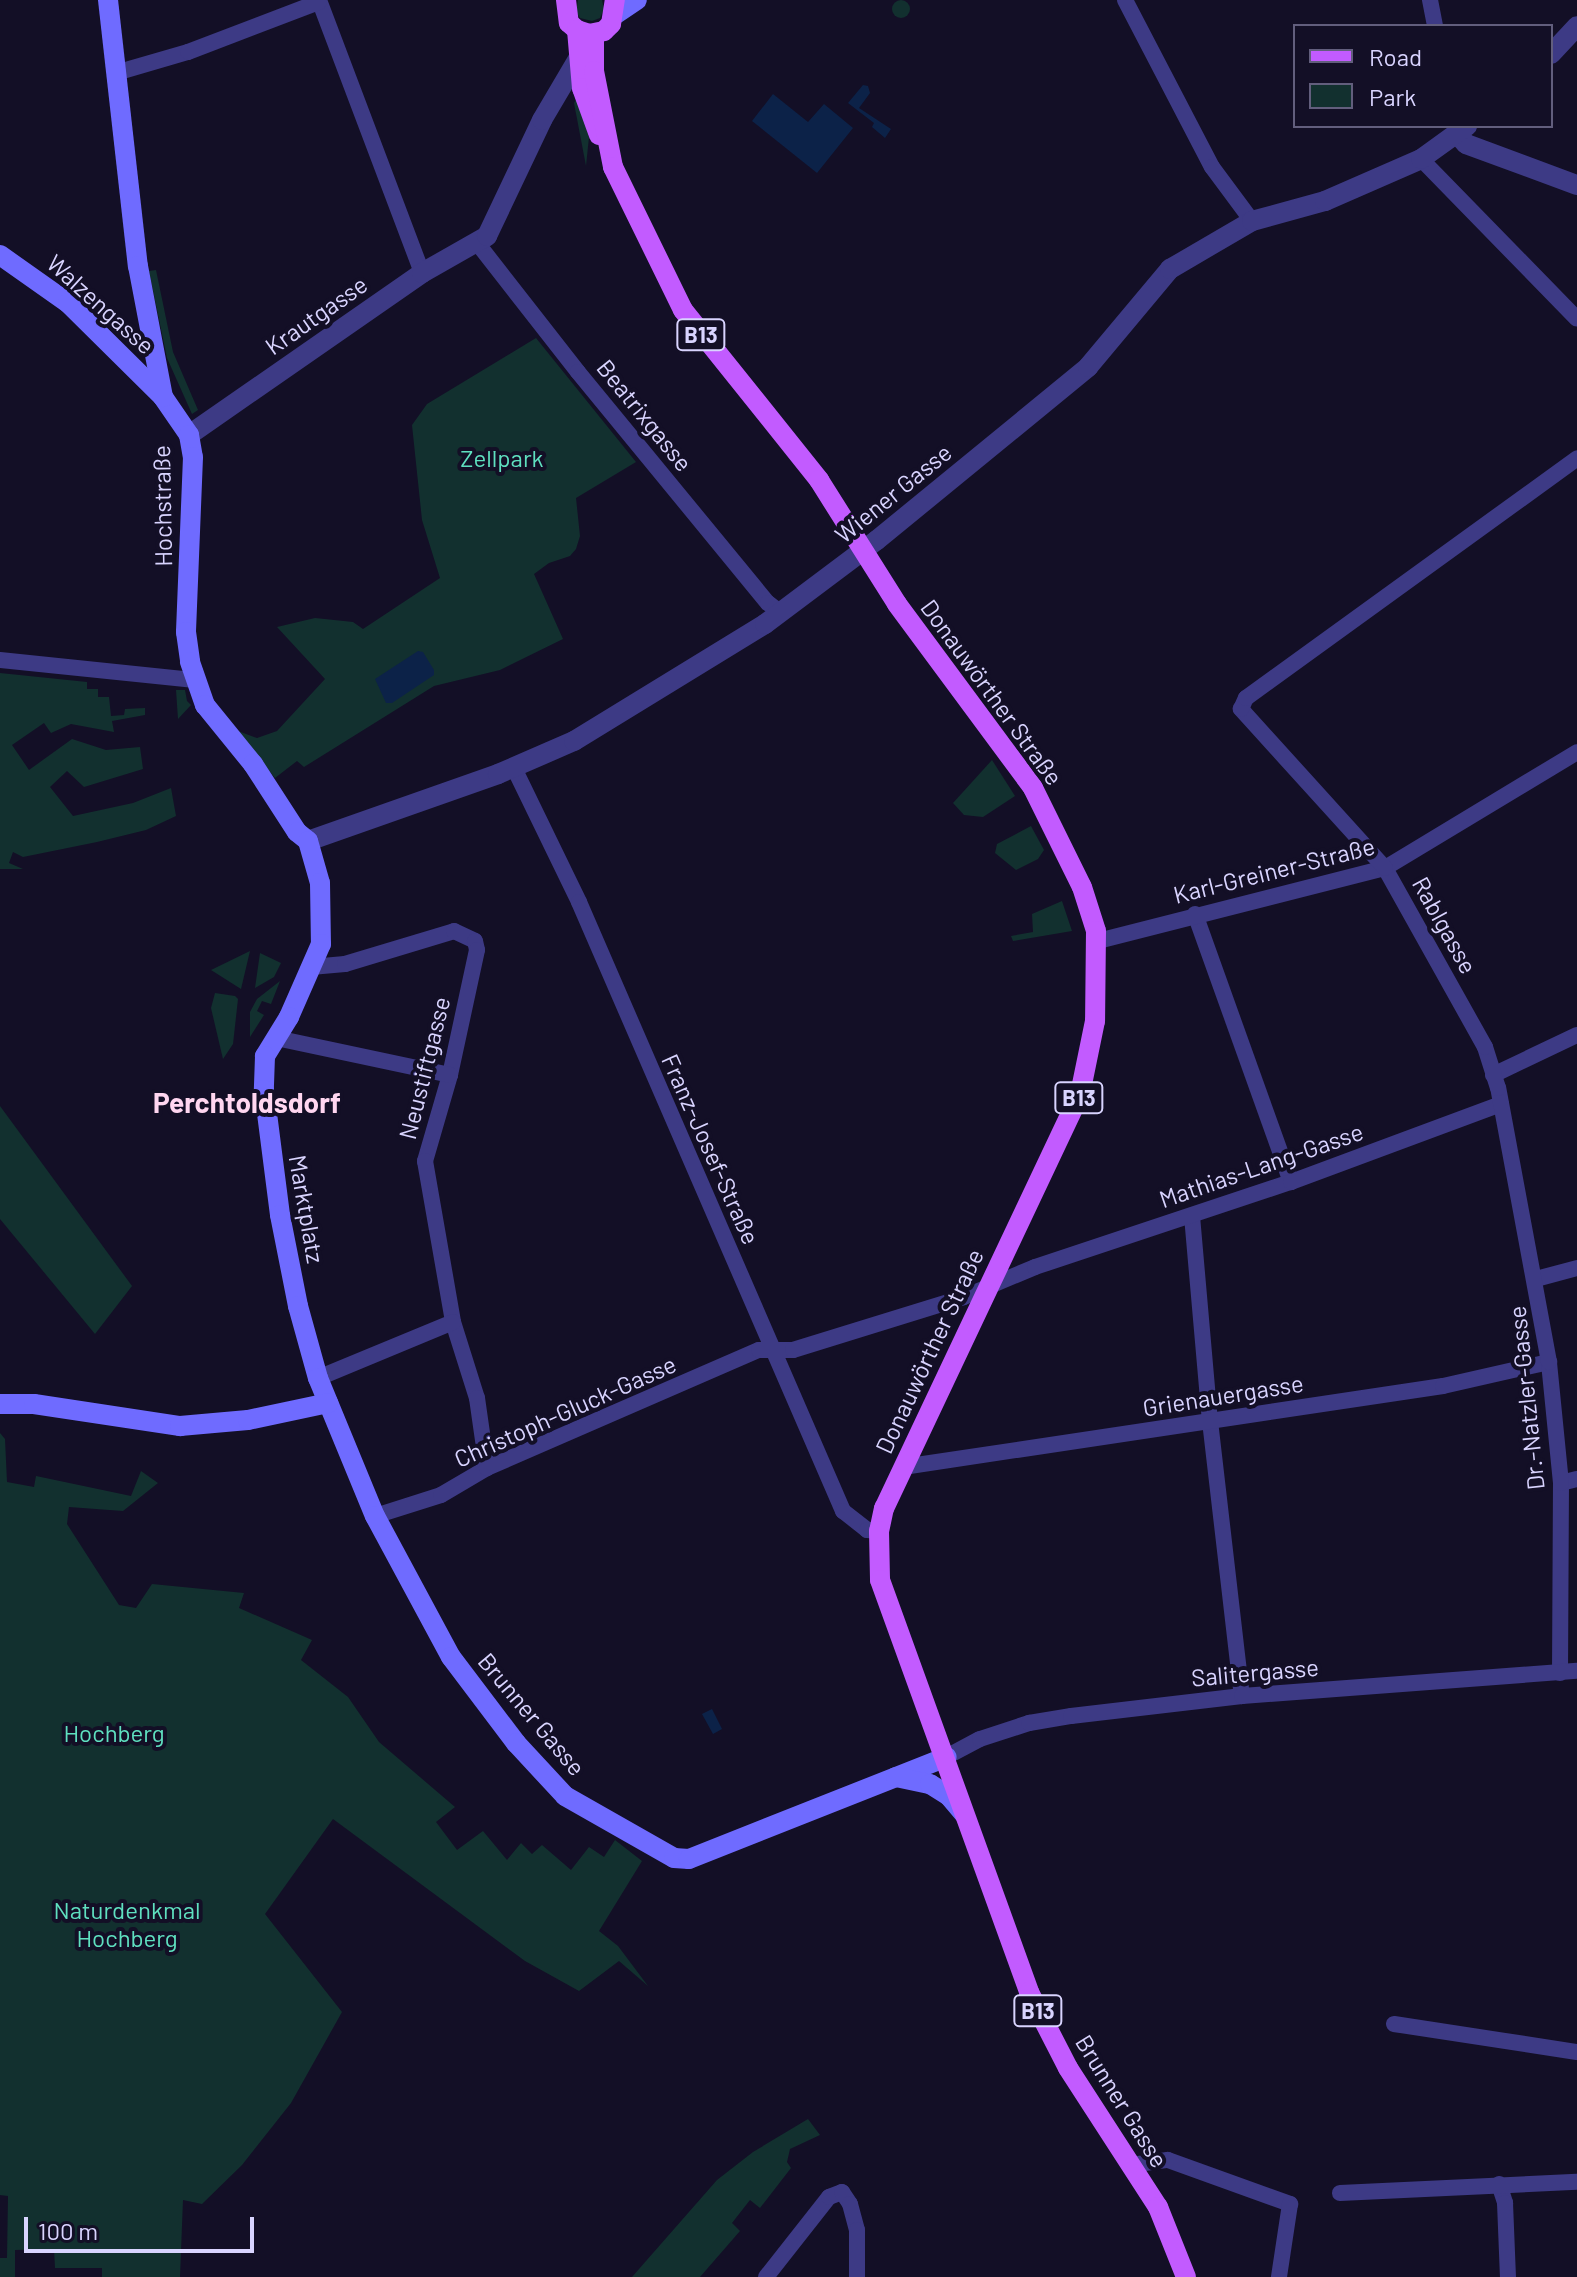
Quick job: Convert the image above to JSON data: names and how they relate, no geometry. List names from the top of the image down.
{
  "streets": {
    "main road": [
      "Walzengasse",
      "B13",
      "Hochstraße",
      "Donauwörther Straße",
      "Marktplatz",
      "Brunner Gasse"
    ],
    "street": [
      "Krautgasse",
      "Beatrixgasse",
      "Wiener Gasse",
      "Karl-Greiner-Straße",
      "Rablgasse",
      "Neustiftgasse",
      "Franz-Josef-Straße",
      "Mathias-Lang-Gasse",
      "Grienauergasse",
      "Dr.-Natzler-Gasse",
      "Christoph-Gluck-Gasse",
      "Salitergasse"
    ]
  },
  "crossings": [
    ["Walzengasse", "Hochstraße"],
    ["Krautgasse", "Beatrixgasse"],
    ["Krautgasse", "Hochstraße"],
    ["B13", "Donauwörther Straße"],
    ["Beatrixgasse", "Wiener Gasse"],
    ["Wiener Gasse", "Hochstraße"],
    ["Wiener Gasse", "Donauwörther Straße"],
    ["Wiener Gasse", "Franz-Josef-Straße"],
    ["Wiener Gasse", "Marktplatz"],
    ["Hochstraße", "Marktplatz"],
    ["Donauwörther Straße", "Karl-Greiner-Straße"],
    ["Donauwörther Straße", "Franz-Josef-Straße"],
    ["Donauwörther Straße", "Mathias-Lang-Gasse"],
    ["Donauwörther Straße", "Grienauergasse"],
    ["Donauwörther Straße", "Salitergasse"],
    ["Donauwörther Straße", "Brunner Gasse"],
    ["Karl-Greiner-Straße", "Rablgasse"],
    ["Rablgasse", "Dr.-Natzler-Gasse"],
    ["Neustiftgasse", "Marktplatz"],
    ["Neustiftgasse", "Christoph-Gluck-Gasse"],
    ["Franz-Josef-Straße", "Mathias-Lang-Gasse"],
    ["Franz-Josef-Straße", "Christoph-Gluck-Gasse"],
    ["Mathias-Lang-Gasse", "Dr.-Natzler-Gasse"],
    ["Mathias-Lang-Gasse", "Christoph-Gluck-Gasse"],
    ["Marktplatz", "Brunner Gasse"],
    ["Grienauergasse", "Dr.-Natzler-Gasse"],
    ["Dr.-Natzler-Gasse", "Salitergasse"],
    ["Christoph-Gluck-Gasse", "Brunner Gasse"],
    ["Salitergasse", "Brunner Gasse"]
  ],
  "districts": ["Perchtoldsdorf"],
  "parks": ["Zellpark", "Hochberg", "Naturdenkmal Hochberg"],
  "legend": ["Road", "Park"],
  "scale_bar": "100 m"
}
